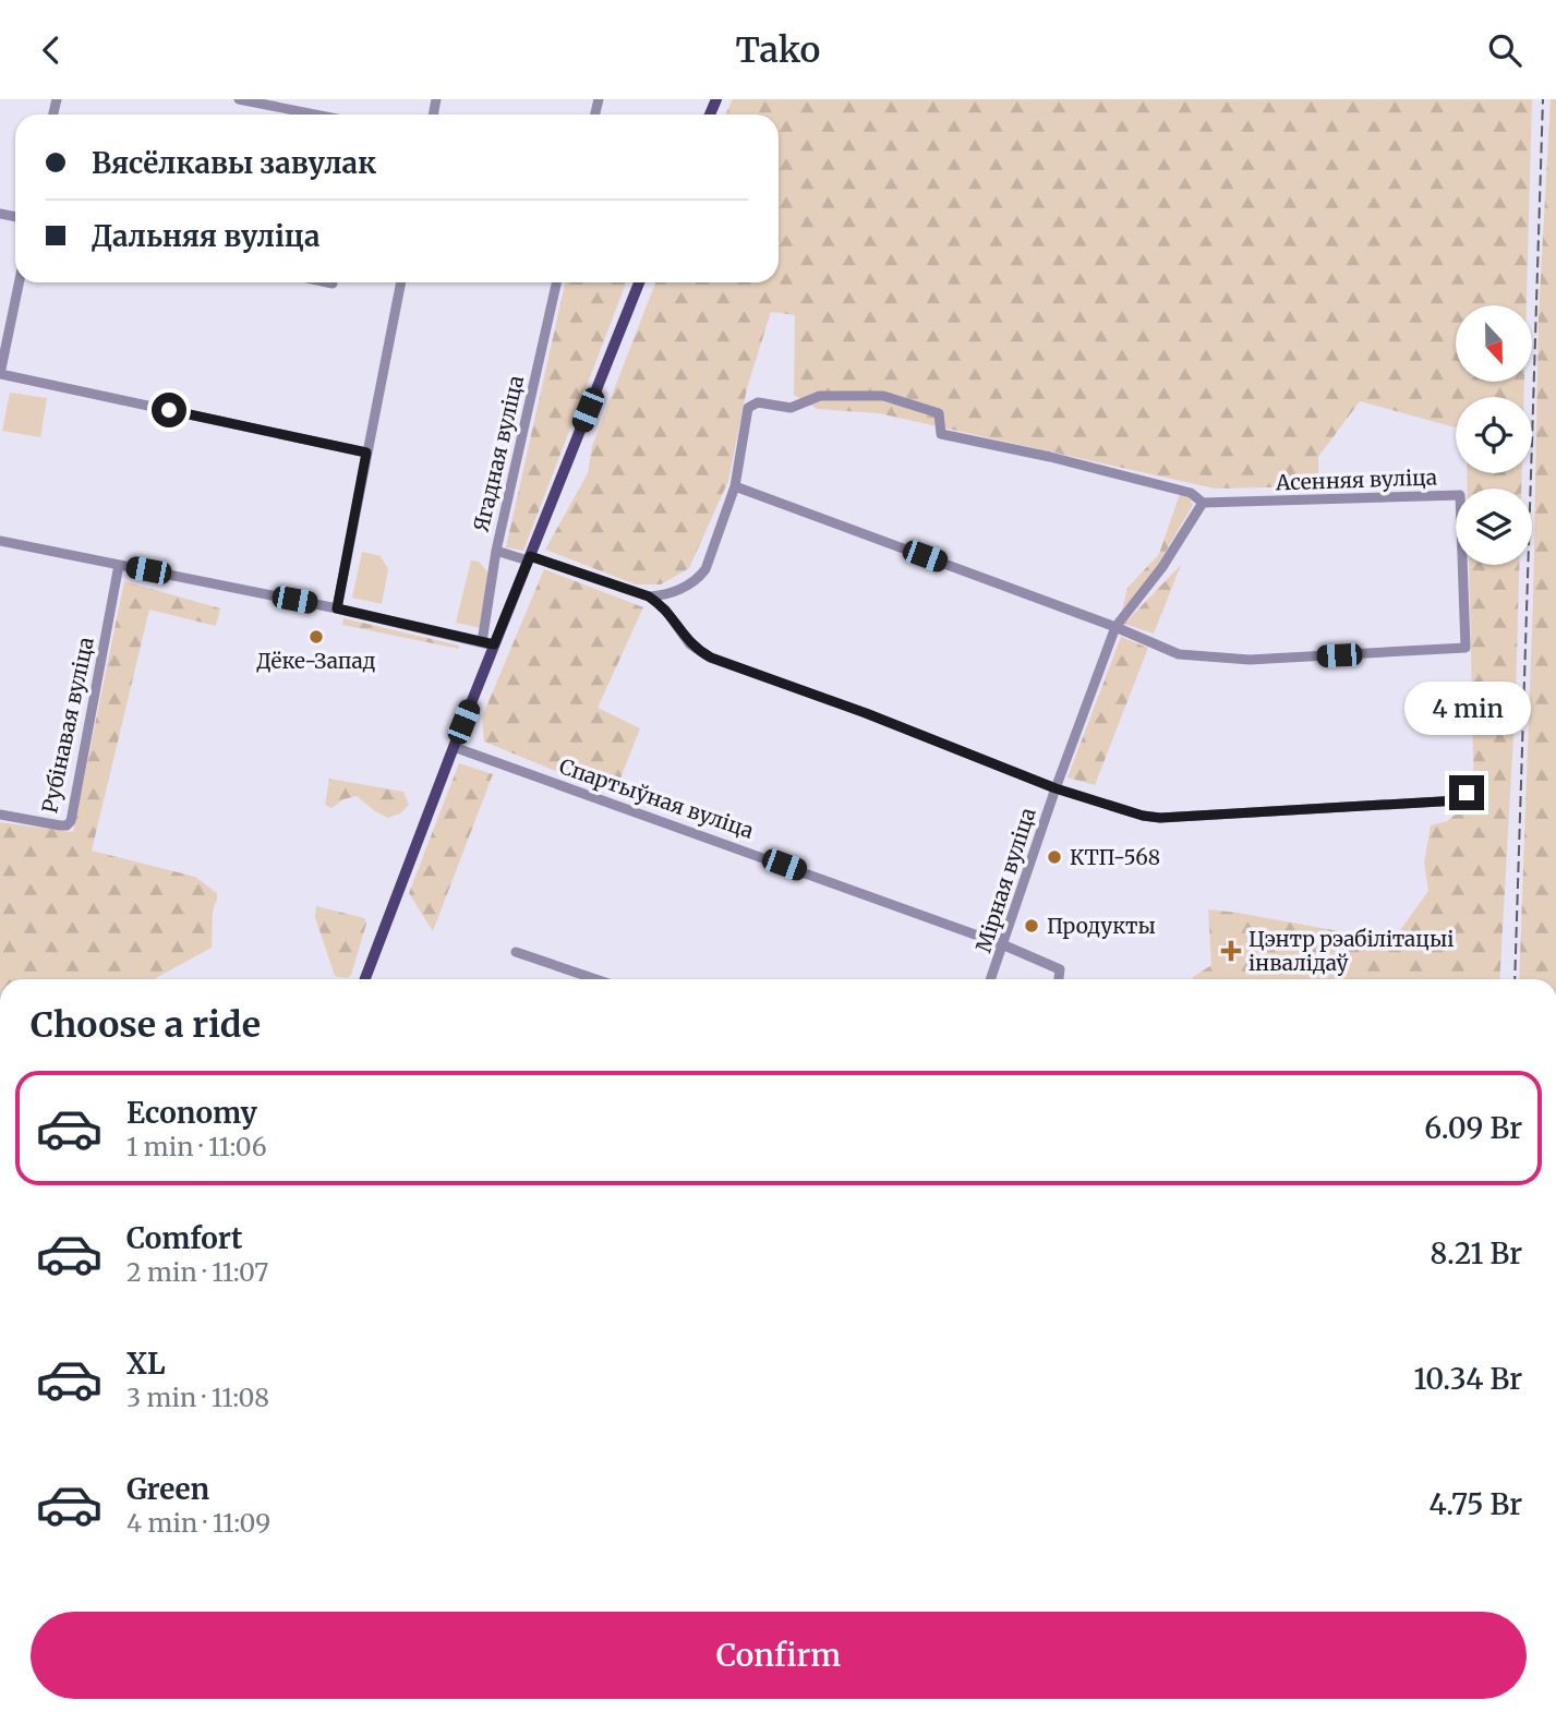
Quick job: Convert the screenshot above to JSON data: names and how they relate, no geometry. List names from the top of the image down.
{
  "streets": {
    "street": [
      "Ягадная вуліца",
      "Асенняя вуліца",
      "Рубінавая вуліца",
      "Спартыўная вуліца",
      "Мірная вуліца"
    ]
  },
  "crossings": [
    ["Асенняя вуліца", "Мірная вуліца"],
    ["Спартыўная вуліца", "Мірная вуліца"]
  ],
  "places": {
    "other": ["Дёке-Запад", "КТП-568", "Продукты"],
    "health": ["Цэнтр рэабілітацыі інвалідаў"]
  },
  "north": "bottom",
  "page": {
    "header": "Tako",
    "banner": ["Вясёлкавы завулак", "Дальняя вуліца"],
    "bubble": "4 min",
    "heading": "Choose a ride",
    "list": [
      {
        "name": "Economy",
        "note": "1 min · 11:06",
        "value": "6.09 Br"
      },
      {
        "name": "Comfort",
        "note": "2 min · 11:07",
        "value": "8.21 Br"
      },
      {
        "name": "XL",
        "note": "3 min · 11:08",
        "value": "10.34 Br"
      },
      {
        "name": "Green",
        "note": "4 min · 11:09",
        "value": "4.75 Br"
      }
    ],
    "buttons": "Confirm"
  }
}
